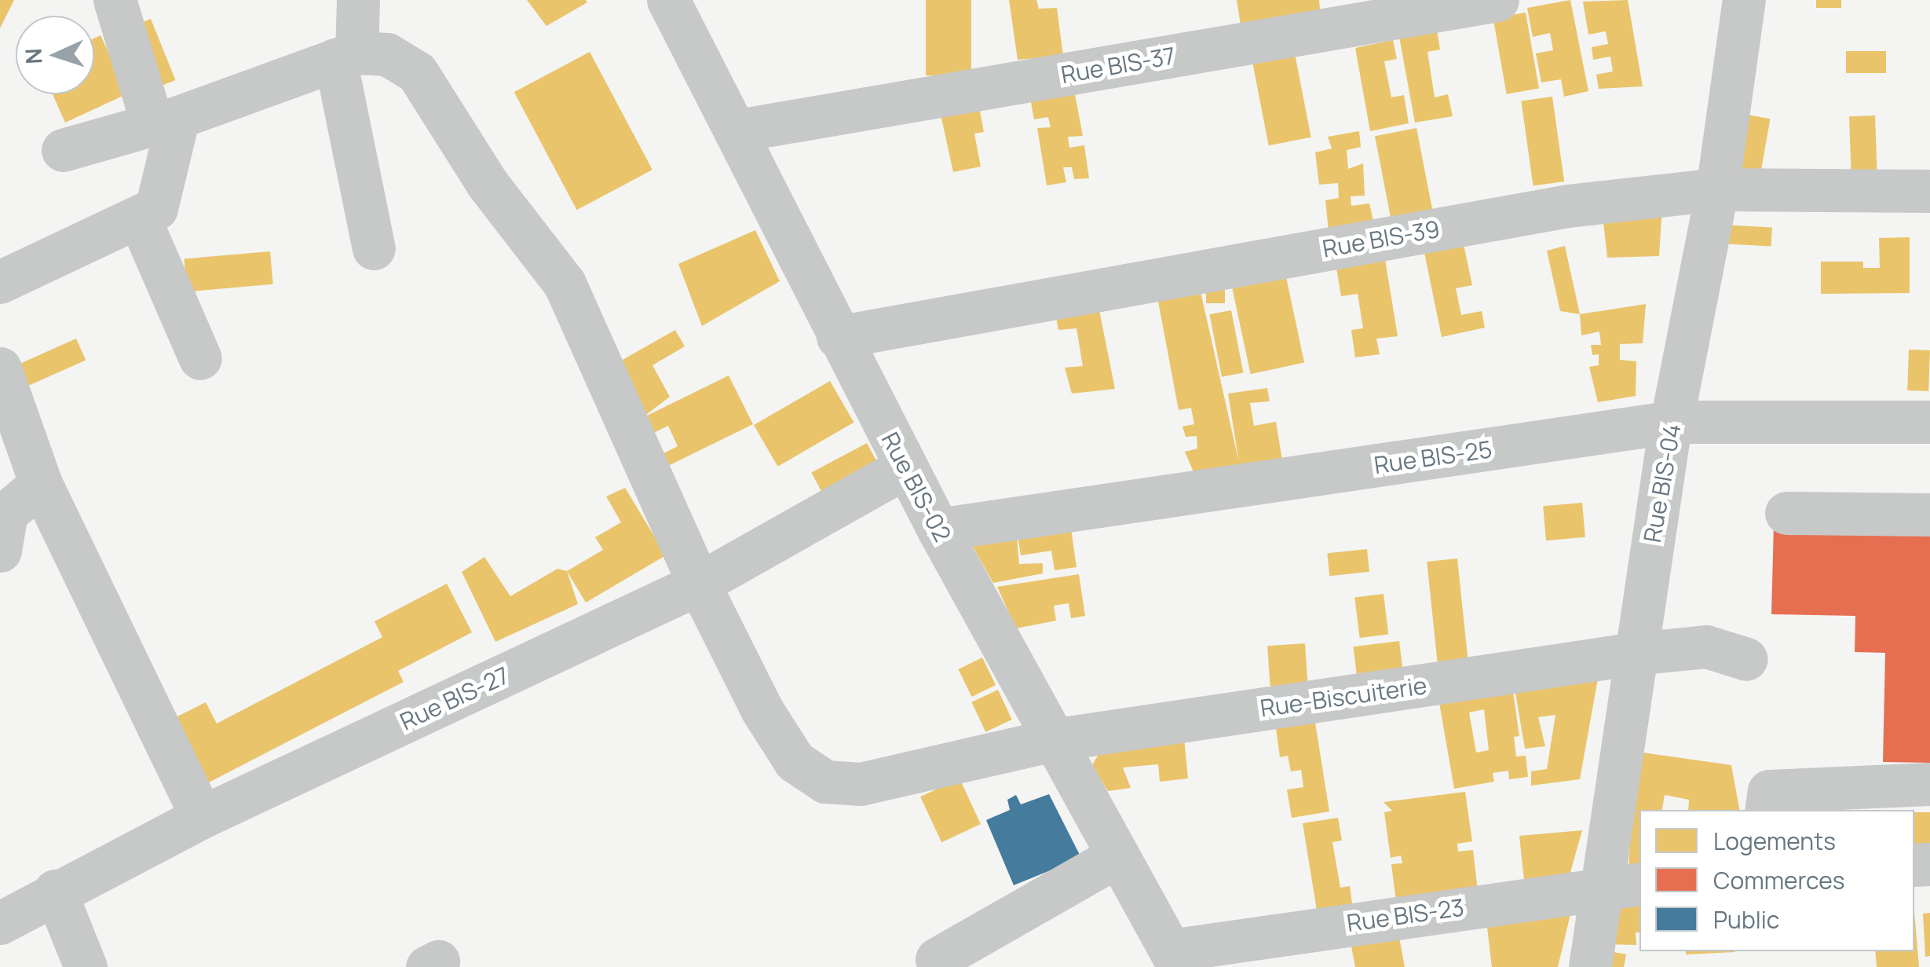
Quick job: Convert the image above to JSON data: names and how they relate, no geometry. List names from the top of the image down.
{
  "streets": {
    "street": [
      "Rue BIS-37",
      "Rue BIS-39",
      "Rue BIS-25",
      "Rue BIS-04",
      "Rue BIS-02",
      "Rue-Biscuiterie",
      "Rue BIS-27",
      "Rue BIS-23"
    ]
  },
  "crossings": [
    ["Rue BIS-37", "Rue BIS-02"],
    ["Rue BIS-39", "Rue BIS-04"],
    ["Rue BIS-39", "Rue BIS-02"],
    ["Rue BIS-25", "Rue BIS-04"],
    ["Rue BIS-25", "Rue BIS-02"],
    ["Rue BIS-04", "Rue-Biscuiterie"],
    ["Rue BIS-04", "Rue BIS-23"],
    ["Rue BIS-02", "Rue-Biscuiterie"],
    ["Rue BIS-02", "Rue BIS-27"],
    ["Rue BIS-02", "Rue BIS-23"],
    ["Rue-Biscuiterie", "Rue BIS-27"]
  ],
  "legend": ["Logements", "Commerces", "Public"],
  "north": "left"
}
